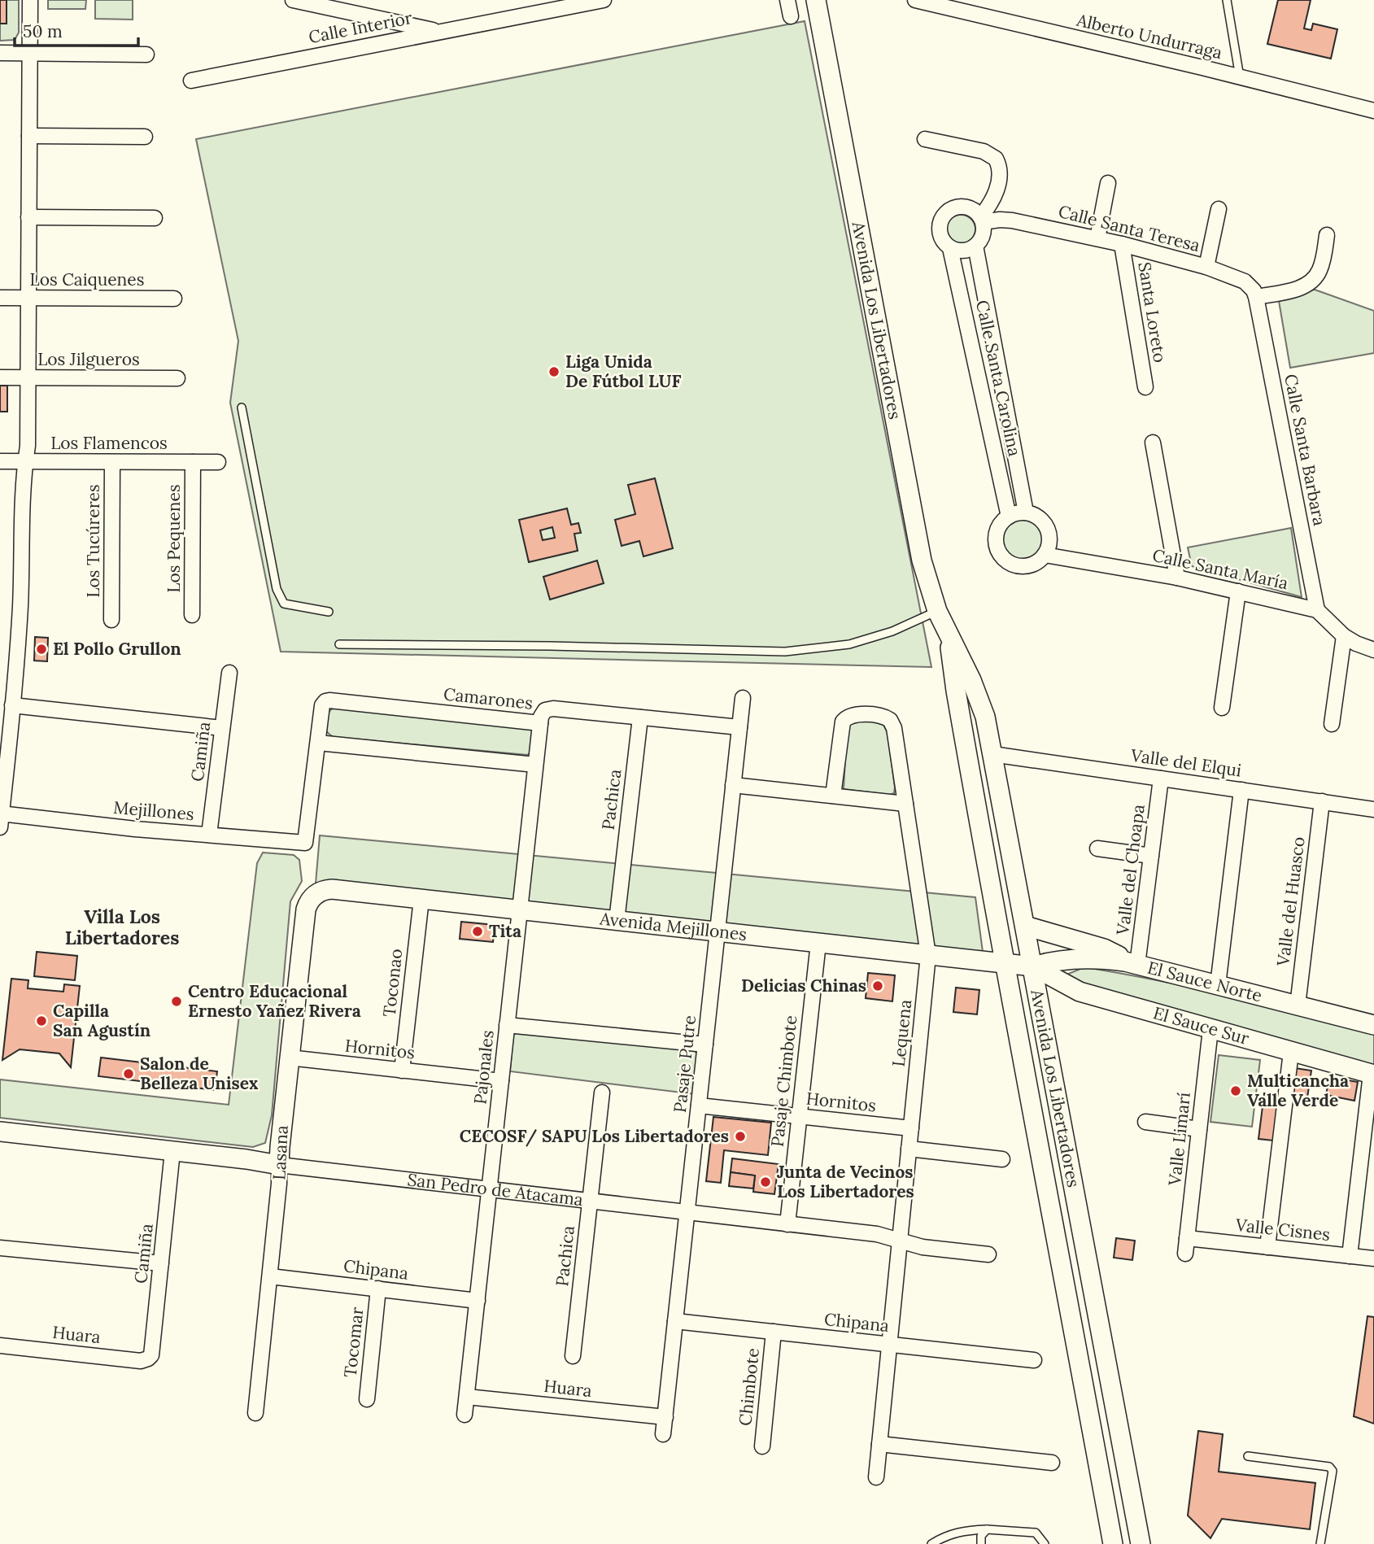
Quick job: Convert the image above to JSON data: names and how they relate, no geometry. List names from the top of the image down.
{
  "streets": {
    "street": [
      "Calle Interior",
      "Alberto Undurraga",
      "Calle Santa Teresa",
      "Los Caiquenes",
      "Santa Loreto",
      "Avenida Los Libertadores",
      "Los Jilgueros",
      "Calle Santa Carolina",
      "Los Flamencos",
      "Calle Santa Barbara",
      "Los Pequenes",
      "Los Tucúreres",
      "Calle Santa María",
      "Camarones",
      "Camiña",
      "Valle del Elqui",
      "Pachica",
      "Mejillones",
      "Valle del Choapa",
      "Valle del Huasco",
      "Avenida Mejillones",
      "El Sauce Norte",
      "Toconao",
      "El Sauce Sur",
      "Lequena",
      "Hornitos",
      "Pasaje Putre",
      "Pajonales",
      "Pasaje Chimbote",
      "Valle Limarí",
      "Lasana",
      "San Pedro de Atacama",
      "Valle Cisnes",
      "Chipana",
      "Huara",
      "Tocomar",
      "Chimbote"
    ]
  },
  "crossings": [
    ["Calle Santa Teresa", "Santa Loreto"],
    ["Calle Santa Teresa", "Calle Santa Carolina"],
    ["Calle Santa Teresa", "Calle Santa Barbara"],
    ["Avenida Los Libertadores", "Valle del Elqui"],
    ["Avenida Los Libertadores", "Avenida Mejillones"],
    ["Avenida Los Libertadores", "El Sauce Norte"],
    ["Avenida Los Libertadores", "El Sauce Sur"],
    ["Calle Santa Carolina", "Calle Santa María"],
    ["Los Flamencos", "Los Pequenes"],
    ["Los Flamencos", "Los Tucúreres"],
    ["Calle Santa Barbara", "Calle Santa María"],
    ["Camarones", "Pachica"],
    ["Camarones", "Mejillones"],
    ["Camarones", "Pasaje Putre"],
    ["Camarones", "Pajonales"],
    ["Camiña", "Mejillones"],
    ["Camiña", "San Pedro de Atacama"],
    ["Camiña", "Huara"],
    ["Valle del Elqui", "Valle del Choapa"],
    ["Valle del Elqui", "Valle del Huasco"],
    ["Pachica", "Avenida Mejillones"],
    ["Pachica", "San Pedro de Atacama"],
    ["Valle del Choapa", "El Sauce Norte"],
    ["Valle del Huasco", "El Sauce Norte"],
    ["Avenida Mejillones", "El Sauce Norte"],
    ["Avenida Mejillones", "Toconao"],
    ["Avenida Mejillones", "El Sauce Sur"],
    ["Avenida Mejillones", "Lequena"],
    ["Avenida Mejillones", "Pasaje Putre"],
    ["Avenida Mejillones", "Pajonales"],
    ["Avenida Mejillones", "Pasaje Chimbote"],
    ["Avenida Mejillones", "Lasana"],
    ["El Sauce Norte", "El Sauce Sur"],
    ["Toconao", "Hornitos"],
    ["El Sauce Sur", "Valle Limarí"],
    ["Lequena", "Hornitos"],
    ["Lequena", "San Pedro de Atacama"],
    ["Lequena", "Chipana"],
    ["Hornitos", "Pasaje Putre"],
    ["Hornitos", "Pajonales"],
    ["Hornitos", "Pasaje Chimbote"],
    ["Hornitos", "Lasana"],
    ["Pasaje Putre", "San Pedro de Atacama"],
    ["Pasaje Putre", "Chipana"],
    ["Pasaje Putre", "Huara"],
    ["Pajonales", "San Pedro de Atacama"],
    ["Pajonales", "Chipana"],
    ["Pajonales", "Huara"],
    ["Pasaje Chimbote", "San Pedro de Atacama"],
    ["Valle Limarí", "Valle Cisnes"],
    ["Lasana", "San Pedro de Atacama"],
    ["Lasana", "Chipana"],
    ["Chipana", "Tocomar"],
    ["Chipana", "Chimbote"]
  ],
  "districts": ["Villa Los Libertadores"],
  "places": [
    "Liga Unida De Fútbol LUF",
    "El Pollo Grullon",
    "Tita",
    "Delicias Chinas",
    "Centro Educacional Ernesto Yañez Rivera",
    "Capilla San Agustín",
    "Salon de Belleza Unisex",
    "Multicancha Valle Verde",
    "CECOSF/ SAPU Los Libertadores",
    "Junta de Vecinos Los Libertadores"
  ],
  "scale_bar": "50 m"
}
